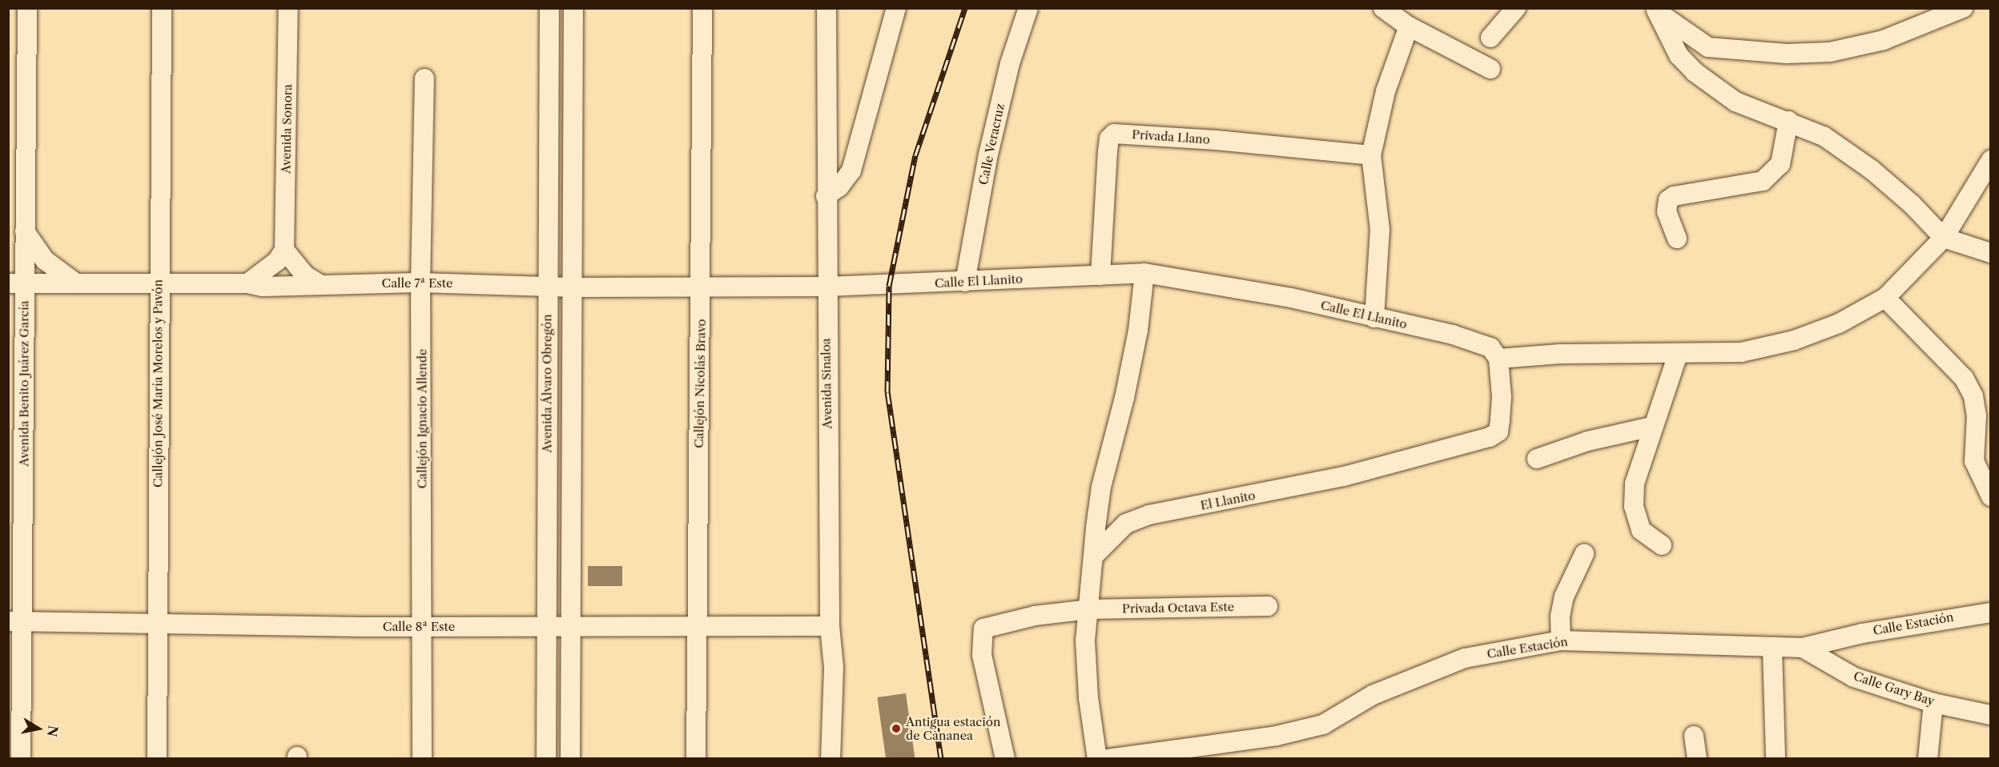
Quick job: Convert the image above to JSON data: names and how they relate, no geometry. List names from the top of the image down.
{
  "streets": {
    "street": [
      "Avenida Sonora",
      "Privada Llano",
      "Calle Veracruz",
      "Calle El Llanito",
      "Calle 7ª Este",
      "Avenida Benito Juárez García",
      "Callejón José María Morelos y Pavón",
      "Avenida Álvaro Obregón",
      "Callejón Nicolás Bravo",
      "Avenida Sinaloa",
      "Callejón Ignacio Allende",
      "El Llanito",
      "Privada Octava Este",
      "Calle Estación",
      "Calle 8ª Este",
      "Calle Gary Bay"
    ]
  },
  "crossings": [
    ["Privada Llano", "Calle El Llanito"],
    ["Calle Veracruz", "Calle El Llanito"],
    ["Calle El Llanito", "Calle 7ª Este"],
    ["Calle El Llanito", "Avenida Sinaloa"],
    ["Calle El Llanito", "El Llanito"],
    ["Calle 7ª Este", "Avenida Benito Juárez García"],
    ["Calle 7ª Este", "Callejón José María Morelos y Pavón"],
    ["Calle 7ª Este", "Avenida Álvaro Obregón"],
    ["Calle 7ª Este", "Callejón Nicolás Bravo"],
    ["Calle 7ª Este", "Avenida Sinaloa"],
    ["Calle 7ª Este", "Callejón Ignacio Allende"],
    ["Avenida Benito Juárez García", "Calle 8ª Este"],
    ["Callejón José María Morelos y Pavón", "Calle 8ª Este"],
    ["Avenida Álvaro Obregón", "Calle 8ª Este"],
    ["Callejón Nicolás Bravo", "Calle 8ª Este"],
    ["Avenida Sinaloa", "Calle 8ª Este"],
    ["Callejón Ignacio Allende", "Calle 8ª Este"],
    ["Calle Estación", "Calle Gary Bay"]
  ],
  "places": ["Antigua estación de Cananea"],
  "north": "right"
}
